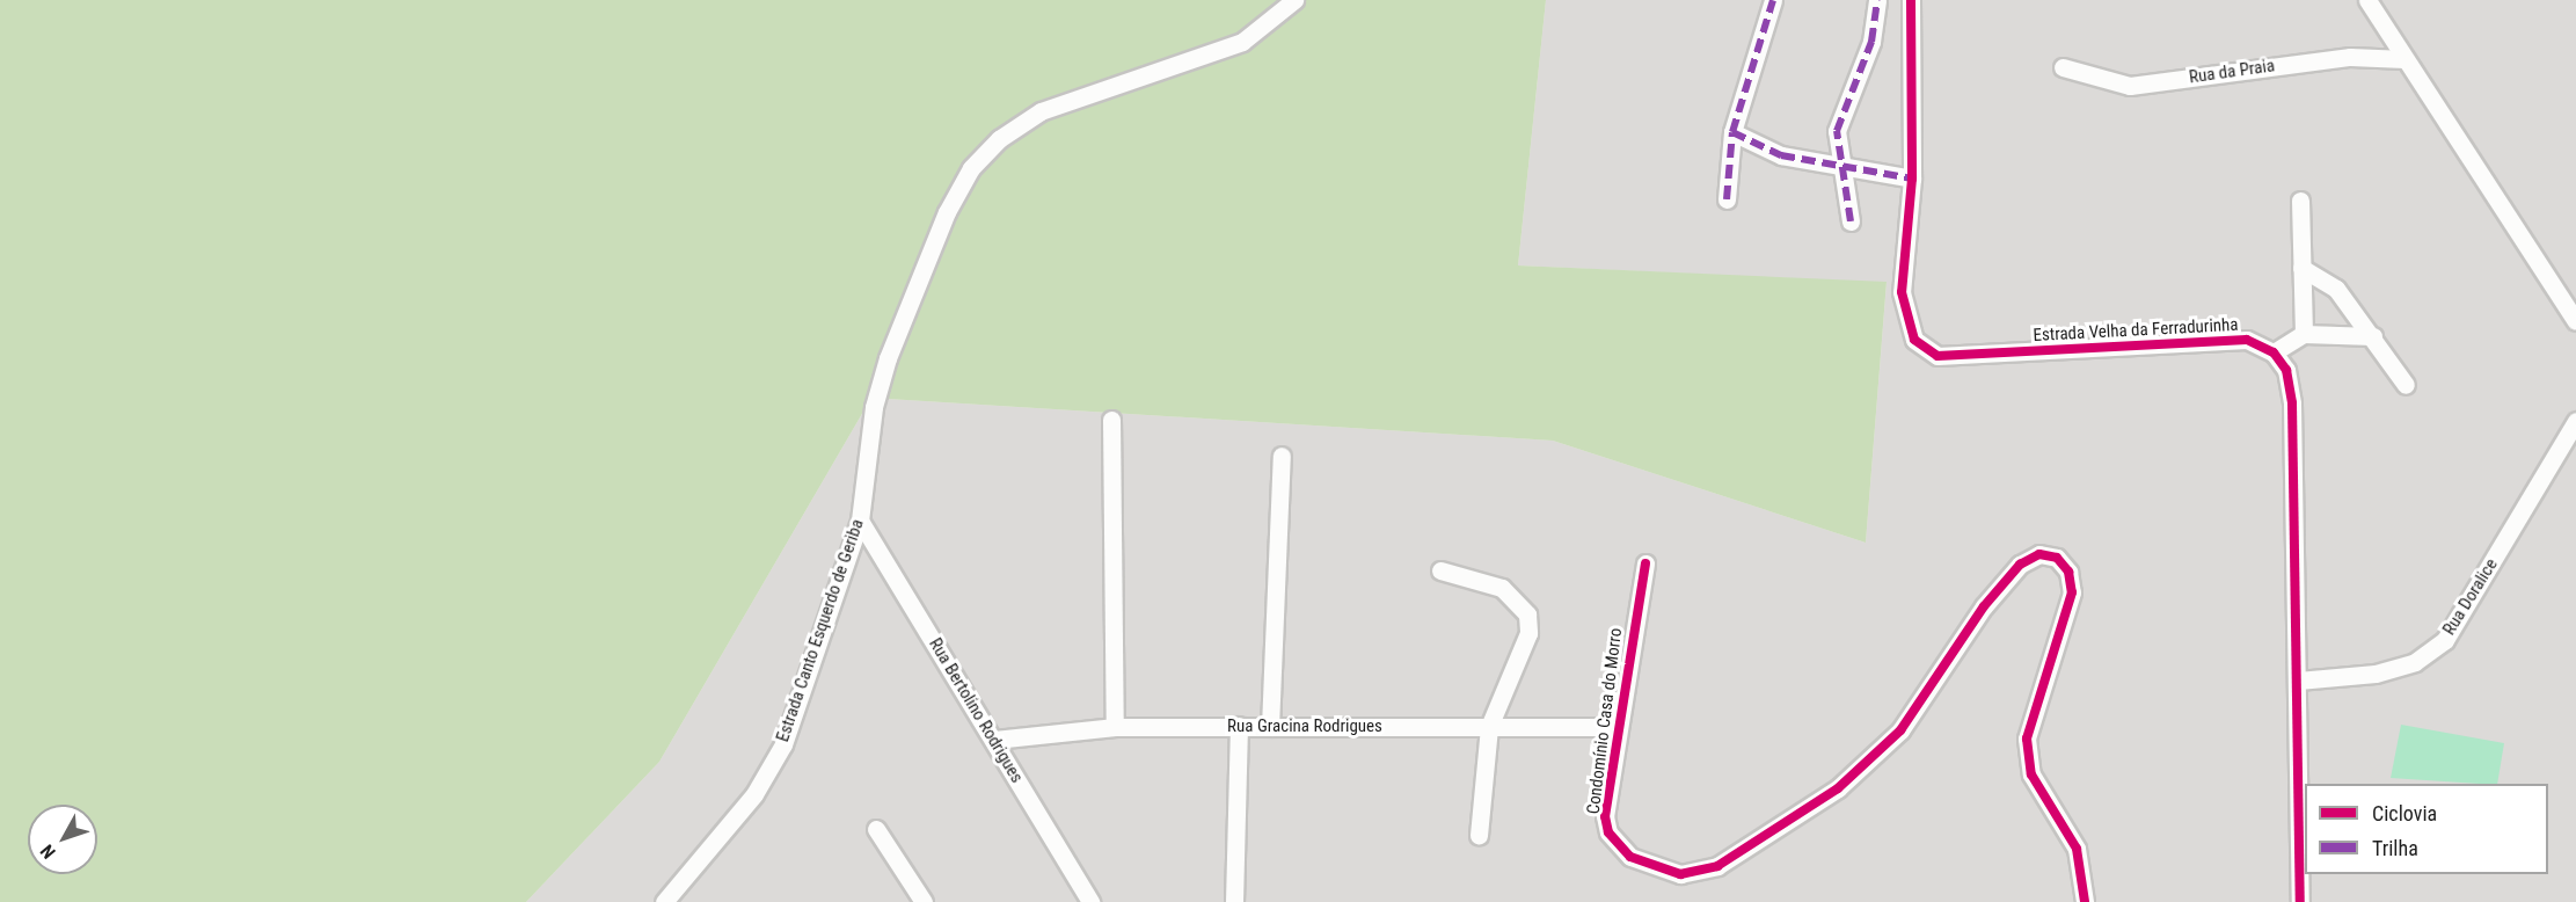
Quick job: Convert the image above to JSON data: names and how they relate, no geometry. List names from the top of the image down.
{
  "streets": {
    "street": [
      "Rua da Praia",
      "Estrada Velha da Ferradurinha",
      "Rua Doralice",
      "Estrada Canto Esquerdo de Geriba",
      "Rua Bertolino Rodrigues",
      "Condomínio Casa do Morro",
      "Rua Gracina Rodrigues"
    ]
  },
  "crossings": [
    ["Estrada Canto Esquerdo de Geriba", "Rua Bertolino Rodrigues"],
    ["Rua Bertolino Rodrigues", "Rua Gracina Rodrigues"],
    ["Condomínio Casa do Morro", "Rua Gracina Rodrigues"]
  ],
  "legend": ["Ciclovia", "Trilha"],
  "north": "bottom left"
}
